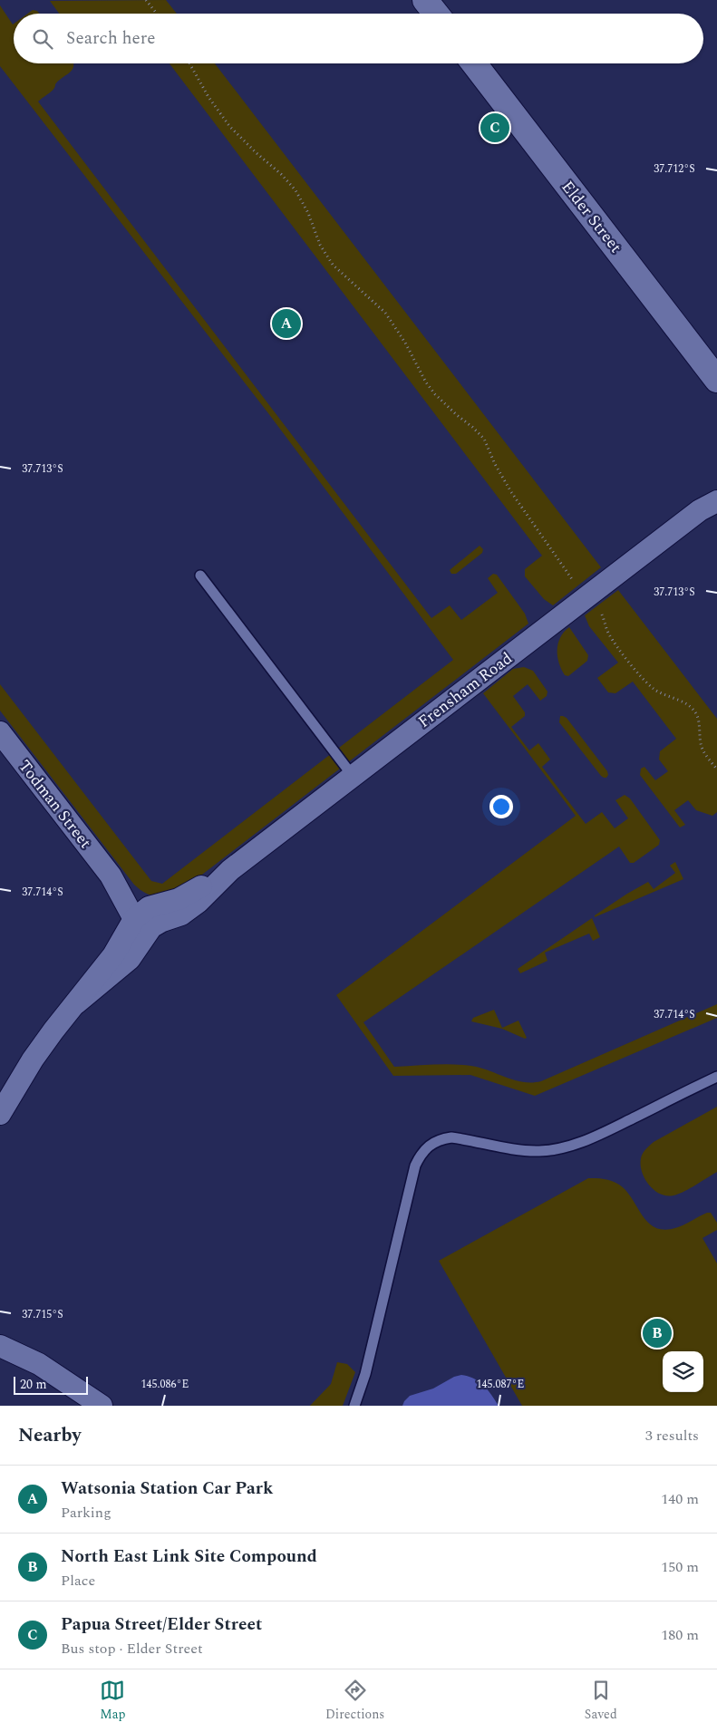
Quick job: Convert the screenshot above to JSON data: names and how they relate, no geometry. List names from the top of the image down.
{
  "streets": {
    "street": ["Elder Street", "Frensham Road", "Todman Street"]
  },
  "crossings": [
    ["Frensham Road", "Todman Street"]
  ],
  "scale_bar": "20 m",
  "page": {
    "search": "Search here",
    "pins": ["C", "A", "B"],
    "scale": "20 m",
    "heading": ["Nearby", "3 results"],
    "list": [
      {
        "mark": "A",
        "name": "Watsonia Station Car Park",
        "note": "Parking",
        "value": "140 m"
      },
      {
        "mark": "B",
        "name": "North East Link Site Compound",
        "note": "Place",
        "value": "150 m"
      },
      {
        "mark": "C",
        "name": "Papua Street/Elder Street",
        "note": "Bus stop · Elder Street",
        "value": "180 m"
      }
    ],
    "nav": ["Map", "Directions", "Saved"]
  },
  "coordinates": [
    "37.712°S",
    "37.713°S",
    "37.714°S",
    "37.715°S",
    "145.086°E",
    "145.087°E"
  ]
}
